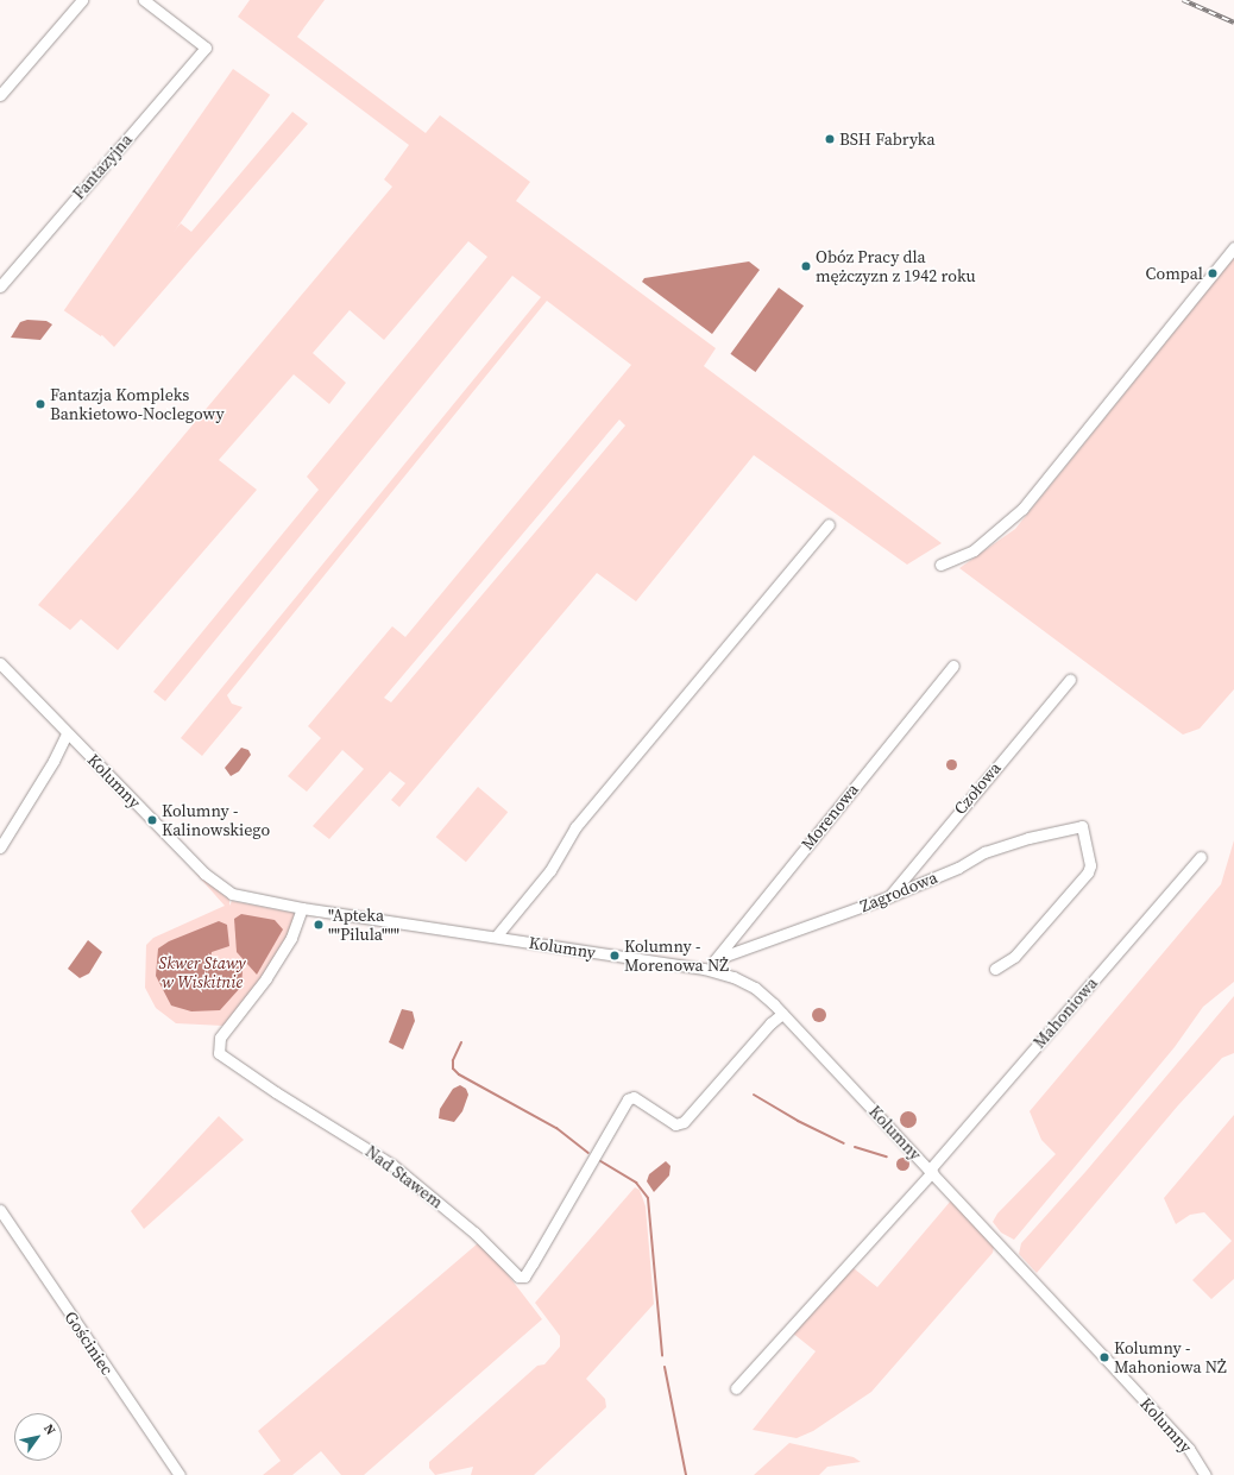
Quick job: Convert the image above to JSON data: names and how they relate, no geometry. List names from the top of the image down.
{
  "streets": {
    "street": [
      "Fantazyjna",
      "Kolumny",
      "Czołowa",
      "Morenowa",
      "Zagrodowa",
      "Mahoniowa",
      "Nad Stawem",
      "Gościniec"
    ]
  },
  "crossings": [
    ["Kolumny", "Morenowa"],
    ["Kolumny", "Mahoniowa"],
    ["Kolumny", "Nad Stawem"],
    ["Czołowa", "Zagrodowa"],
    ["Morenowa", "Zagrodowa"]
  ],
  "parks": ["Skwer Stawy w Wiskitnie"],
  "places": [
    "BSH Fabryka",
    "Obóz Pracy dla mężczyzn z 1942 roku",
    "Compal",
    "Fantazja Kompleks Bankietowo-Noclegowy",
    "Kolumny - Kalinowskiego",
    "\"Apteka \"\"Pilula\"\"\"",
    "Kolumny - Morenowa NŻ",
    "Kolumny - Mahoniowa NŻ"
  ],
  "north": "top right"
}
